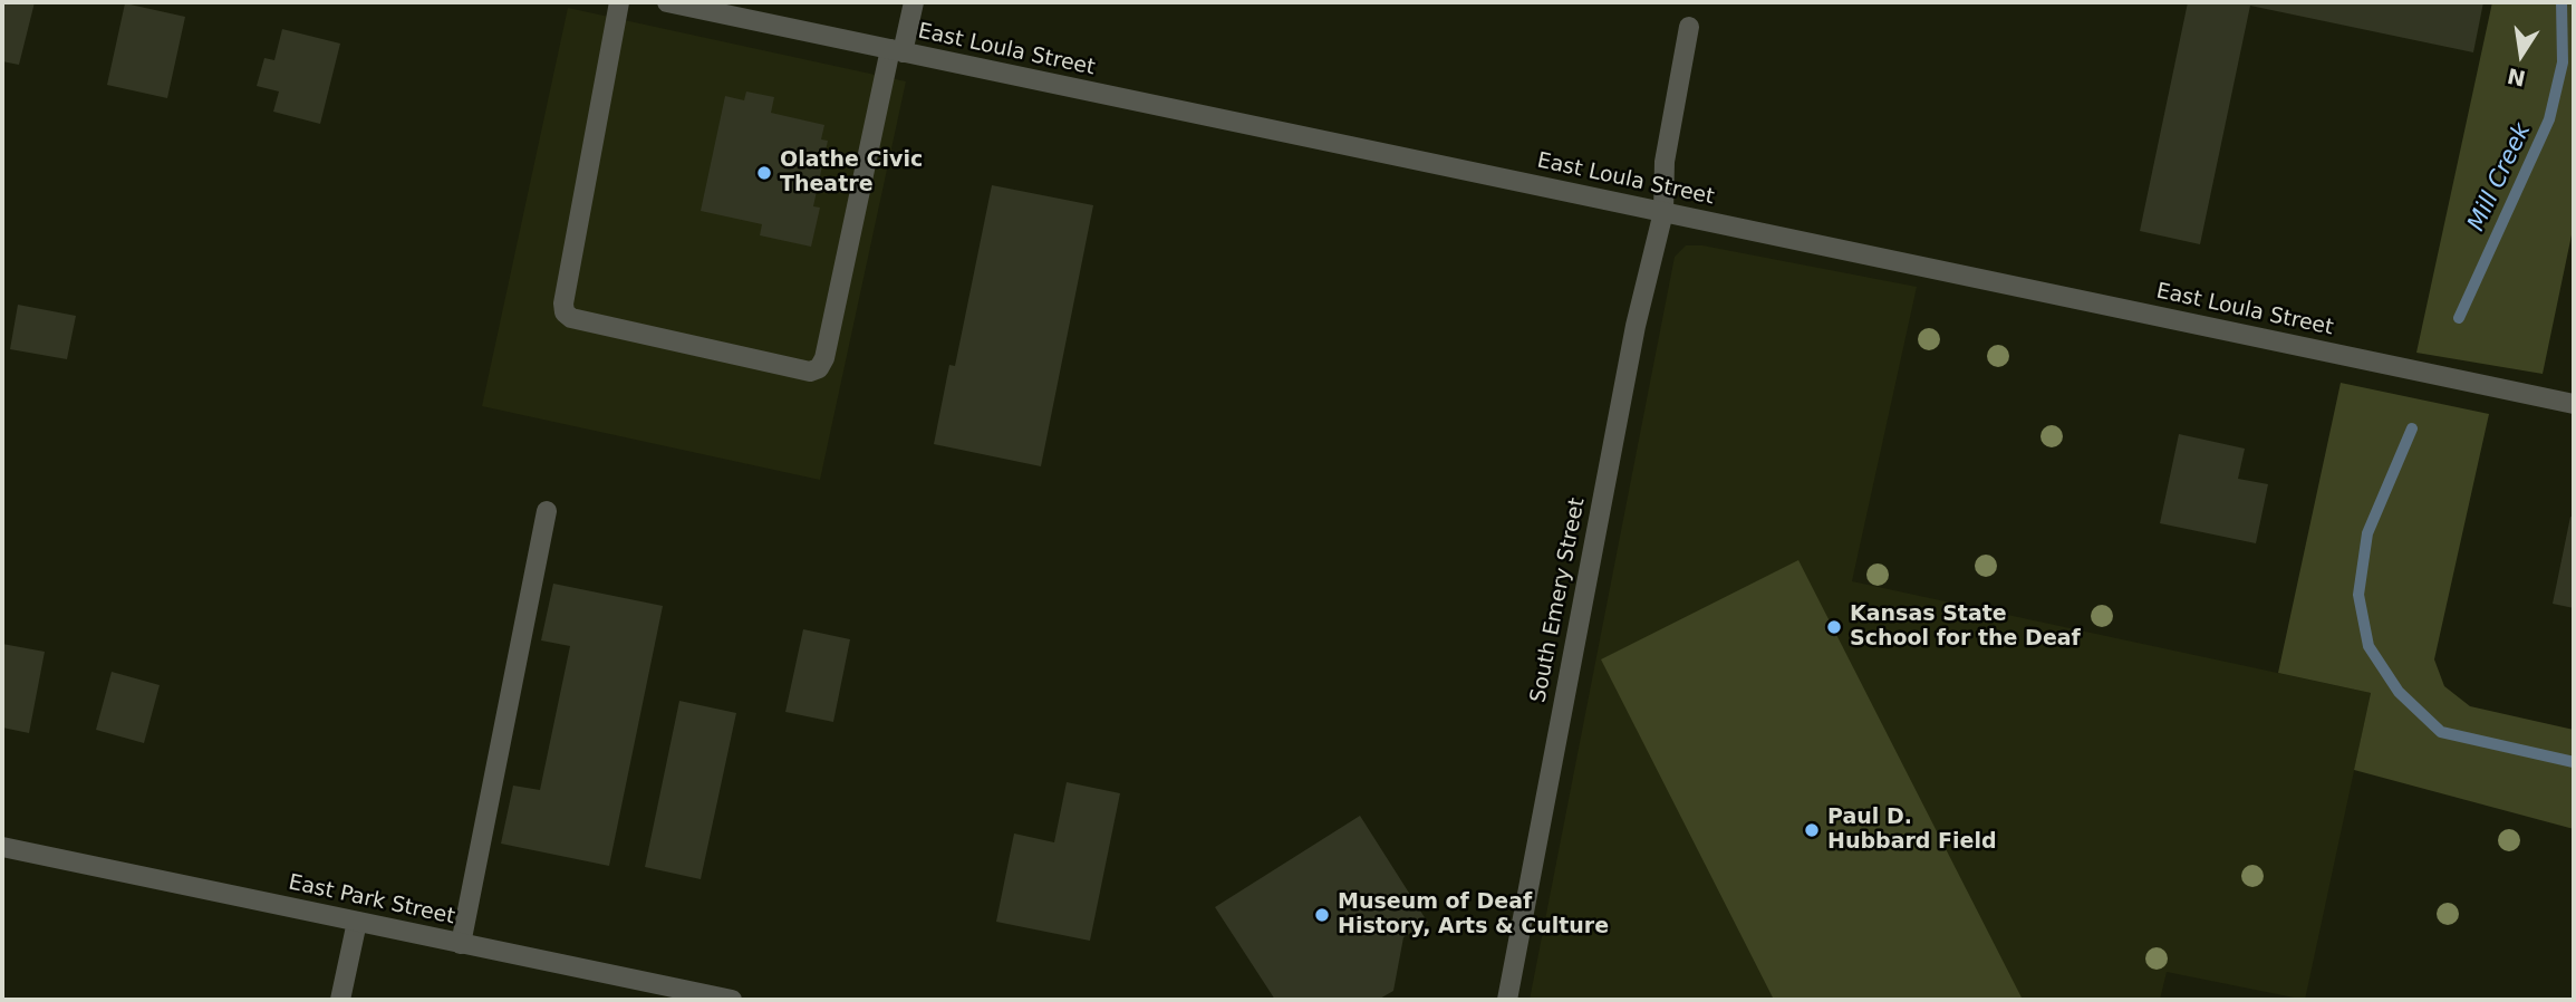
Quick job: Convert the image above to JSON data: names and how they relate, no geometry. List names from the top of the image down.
{
  "streets": {
    "street": ["East Loula Street", "South Emery Street", "East Park Street"]
  },
  "crossings": [
    ["East Loula Street", "South Emery Street"]
  ],
  "water": ["Mill Creek"],
  "places": [
    "Olathe Civic Theatre",
    "Kansas State School for the Deaf",
    "Paul D. Hubbard Field",
    "Museum of Deaf History, Arts & Culture"
  ],
  "north": "bottom"
}
